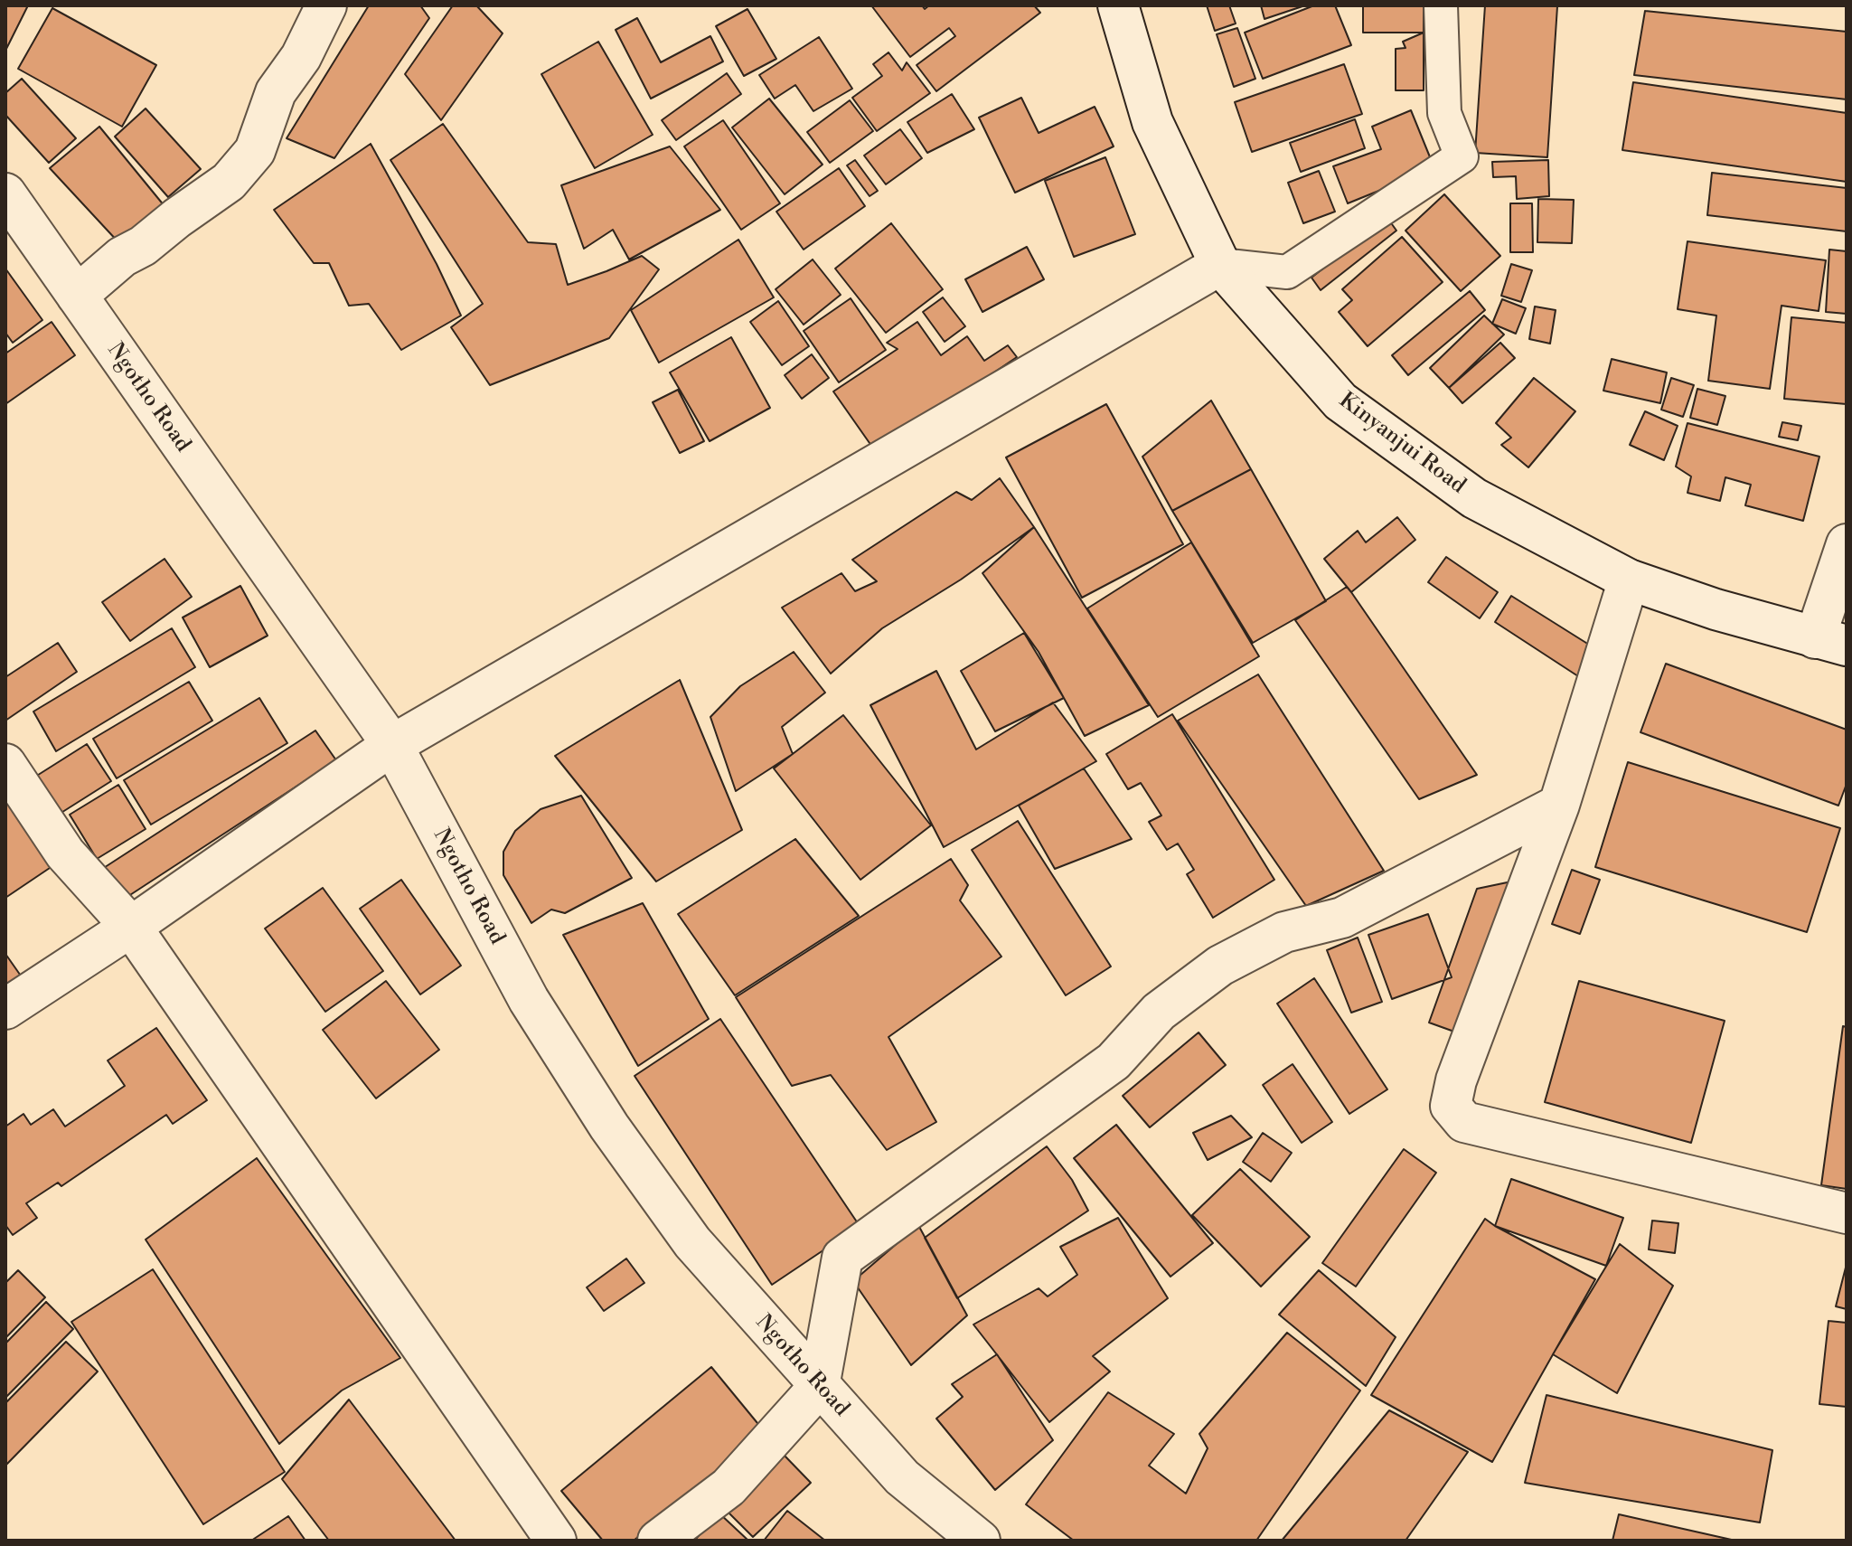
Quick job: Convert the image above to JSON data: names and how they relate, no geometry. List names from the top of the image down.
{
  "streets": {
    "street": ["Ngotho Road", "Kinyanjui Road"]
  }
}
